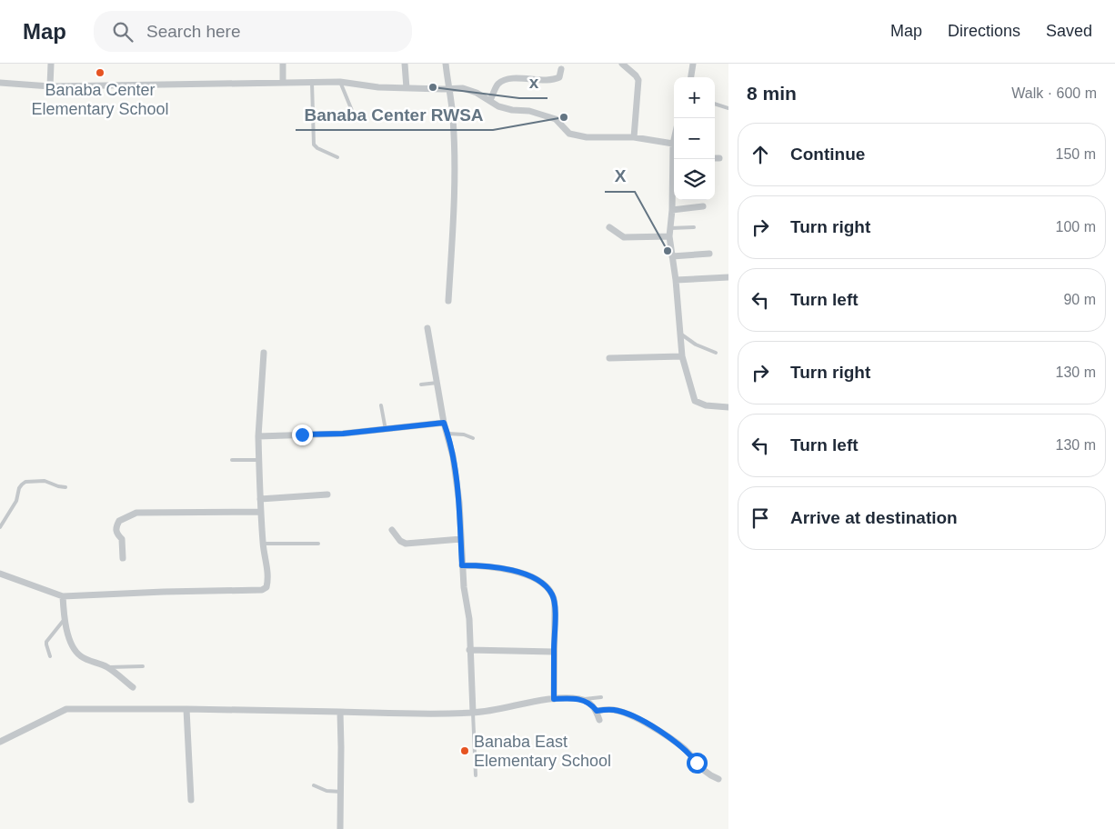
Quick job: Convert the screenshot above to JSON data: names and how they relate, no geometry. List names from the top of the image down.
{
  "places": [
    "Banaba Center Elementary School",
    "x",
    "Banaba Center RWSA",
    "X",
    "Banaba East Elementary School"
  ],
  "page": {
    "header": "Map",
    "search": "Search here",
    "nav": ["Map", "Directions", "Saved"],
    "heading": ["8 min", "Walk · 600 m"],
    "map_buttons": ["+", "−"],
    "list": [
      ["Continue", "150 m"],
      ["Turn right", "100 m"],
      ["Turn left", "90 m"],
      ["Turn right", "130 m"],
      ["Turn left", "130 m"],
      "Arrive at destination"
    ]
  }
}
